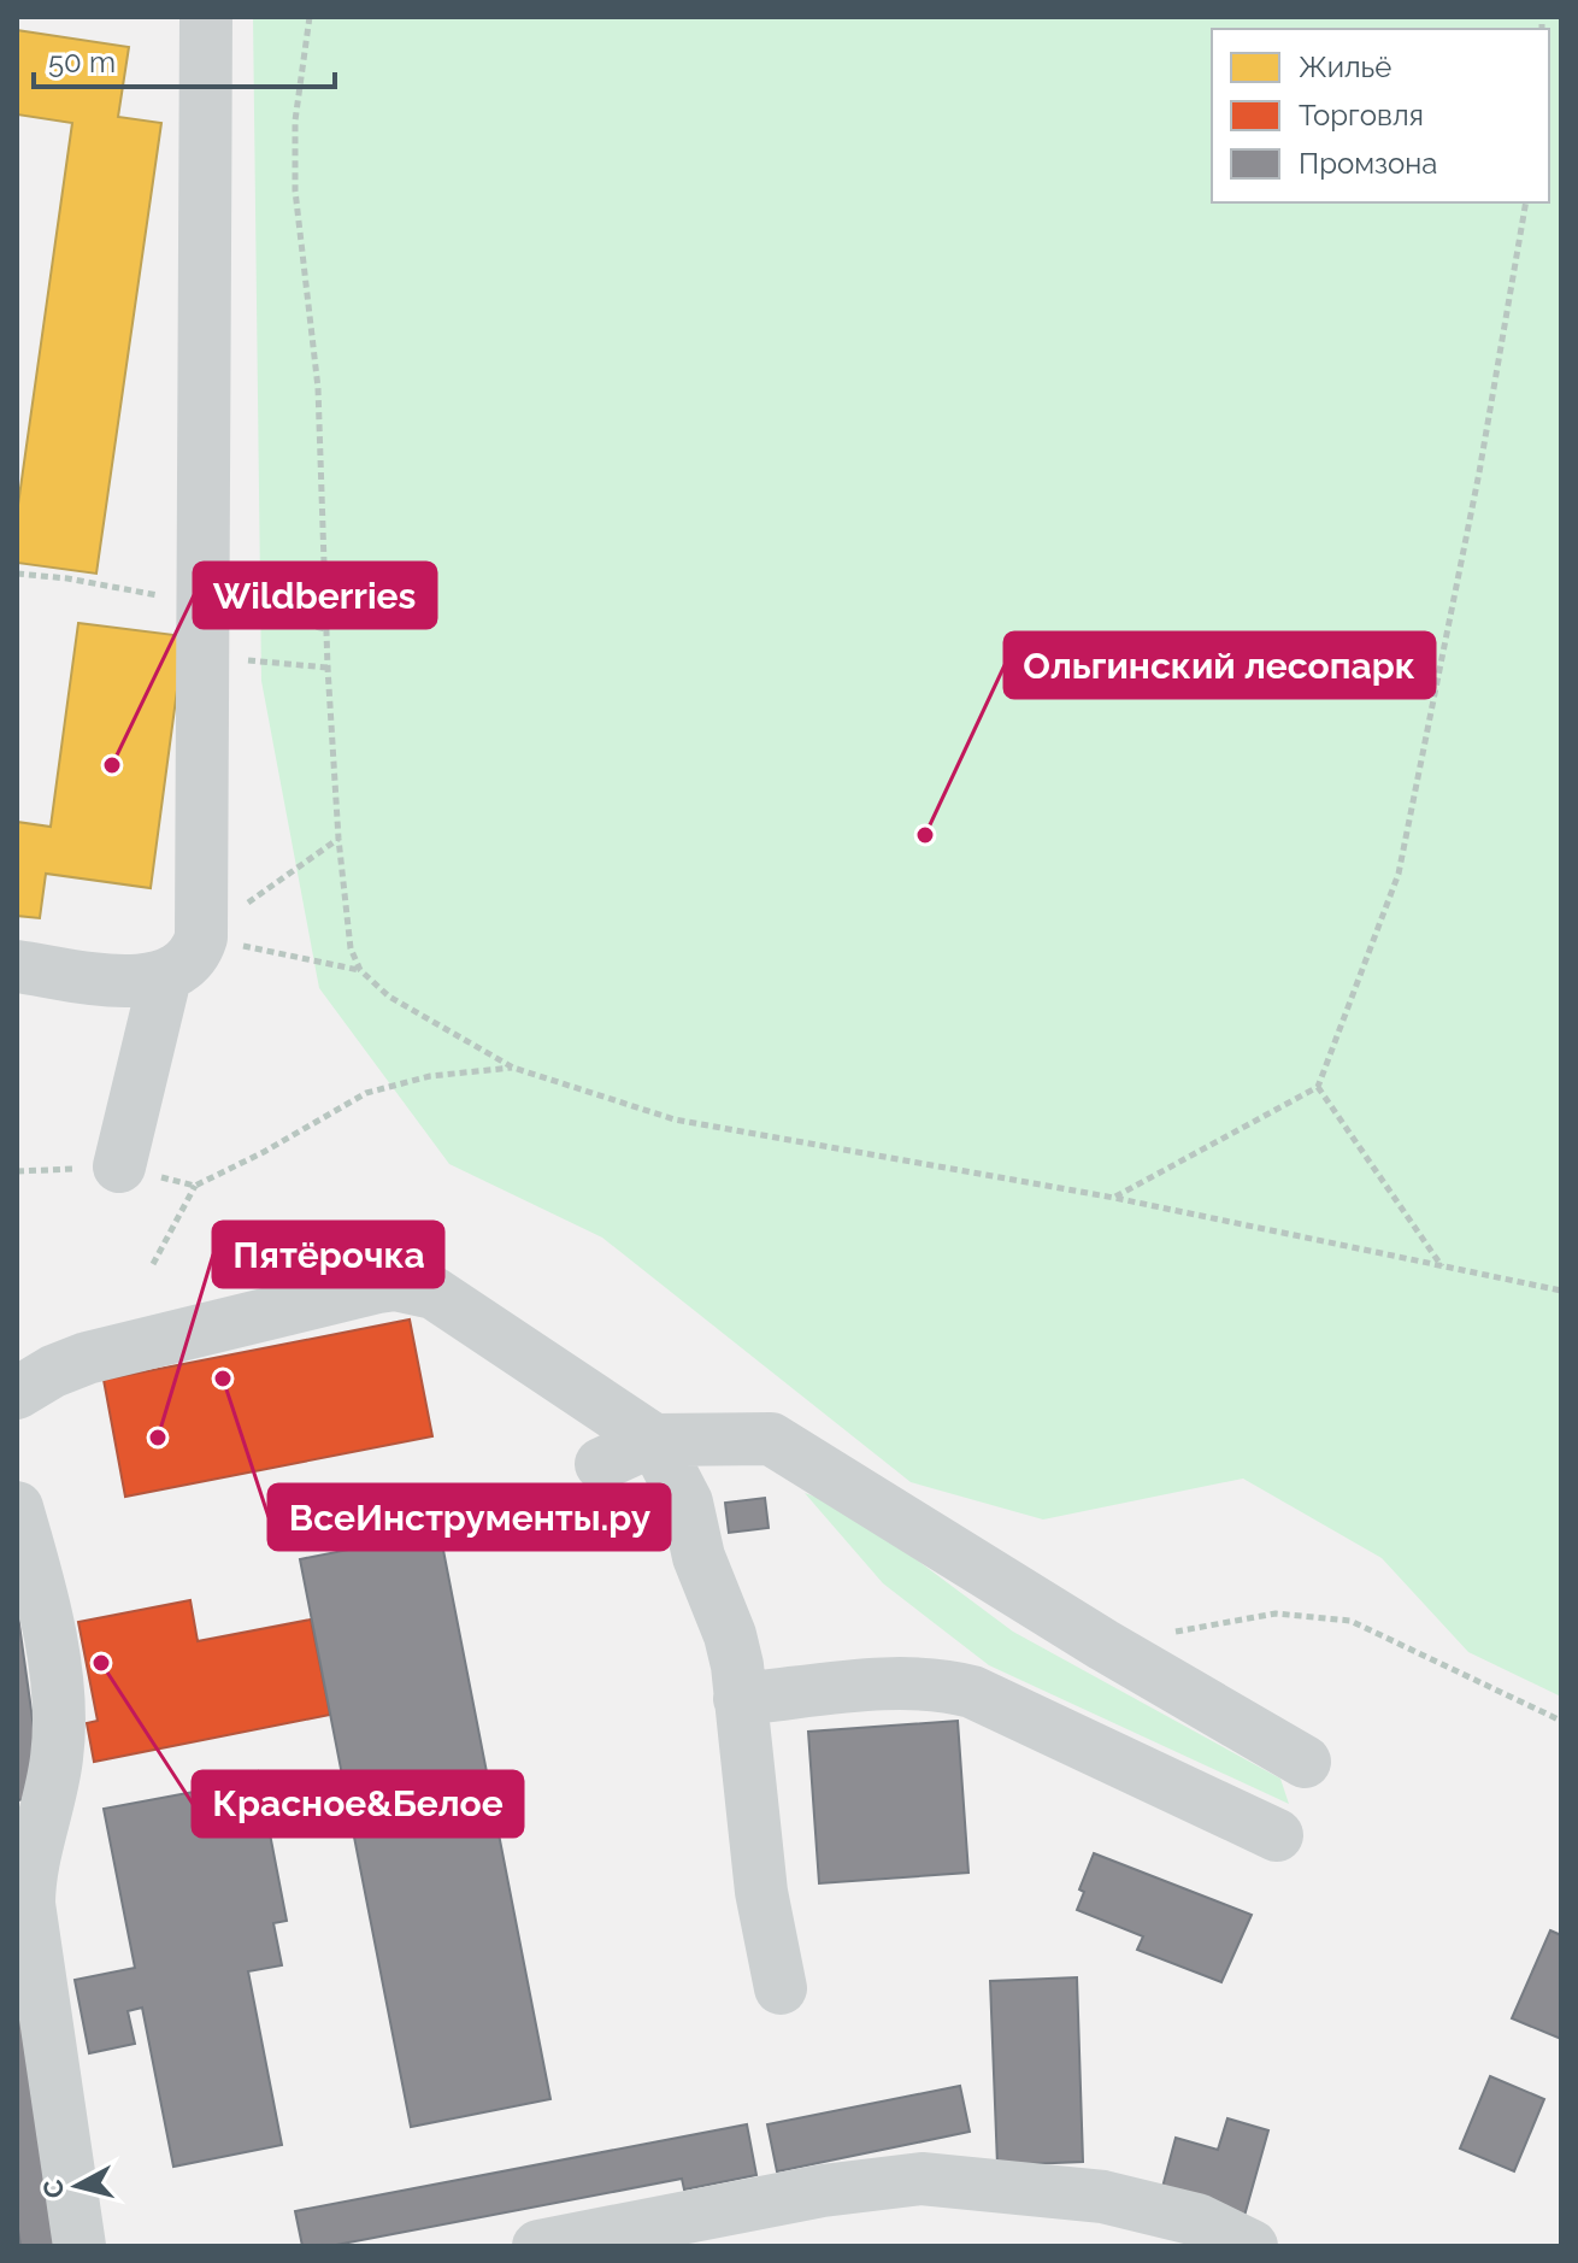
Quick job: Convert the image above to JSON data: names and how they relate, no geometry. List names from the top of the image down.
{
  "places": [
    "Wildberries",
    "Ольгинский лесопарк",
    "ВсеИнструменты.ру",
    "Пятёрочка",
    "Красное&Белое"
  ],
  "legend": ["Жильё", "Торговля", "Промзона"],
  "scale_bar": "50 m",
  "north": "left"
}
